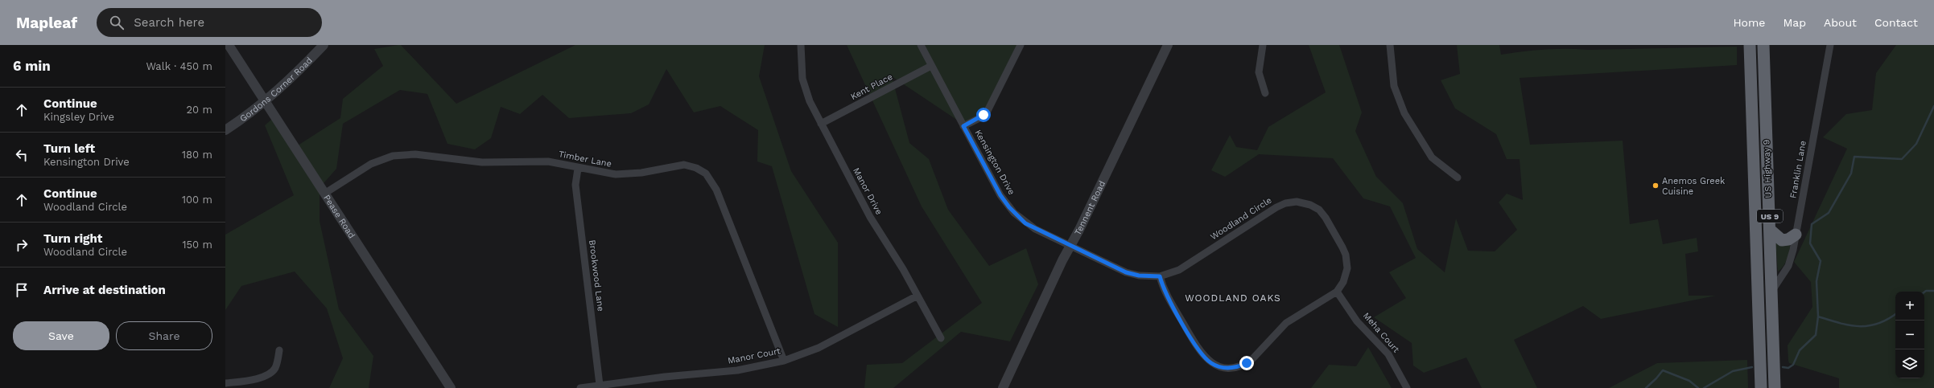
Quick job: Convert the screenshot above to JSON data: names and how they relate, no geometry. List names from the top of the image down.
{
  "streets": {
    "highway": ["US Highway 9", "US 9"],
    "street": [
      "Kent Place",
      "Gordons Corner Road",
      "Timber Lane",
      "Kensington Drive",
      "Franklin Lane",
      "Manor Drive",
      "Tennent Road",
      "Pease Road",
      "Woodland Circle",
      "Brookwood Lane",
      "Meha Court",
      "Manor Court"
    ]
  },
  "crossings": [
    ["Kent Place", "Kensington Drive"],
    ["Kent Place", "Manor Drive"],
    ["Gordons Corner Road", "Pease Road"],
    ["Timber Lane", "Pease Road"],
    ["Timber Lane", "Brookwood Lane"],
    ["Timber Lane", "Manor Court"],
    ["Kensington Drive", "Tennent Road"],
    ["Kensington Drive", "Woodland Circle"],
    ["US Highway 9", "Franklin Lane"],
    ["Manor Drive", "Manor Court"],
    ["Tennent Road", "Woodland Circle"],
    ["Woodland Circle", "Meha Court"],
    ["Brookwood Lane", "Manor Court"]
  ],
  "districts": ["WOODLAND OAKS"],
  "places": ["Anemos Greek Cuisine"],
  "page": {
    "header": "Mapleaf",
    "search": "Search here",
    "nav": [
      "Home",
      "Map",
      "About",
      "Contact"
    ],
    "heading": ["6 min", "Walk · 450 m"],
    "list": [
      ["Continue", "Kingsley Drive", "20 m"],
      ["Turn left", "Kensington Drive", "180 m"],
      ["Continue", "Woodland Circle", "100 m"],
      ["Turn right", "Woodland Circle", "150 m"],
      "Arrive at destination"
    ],
    "map_buttons": ["+", "−"],
    "buttons": ["Save", "Share"]
  }
}
